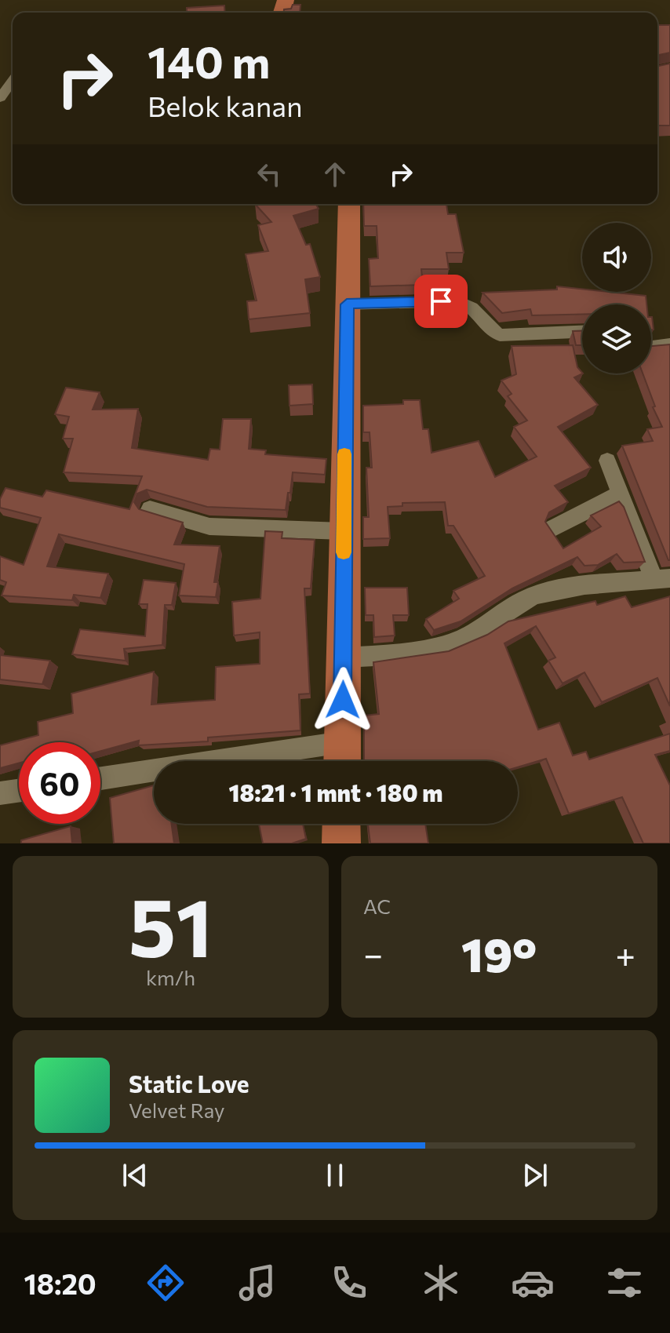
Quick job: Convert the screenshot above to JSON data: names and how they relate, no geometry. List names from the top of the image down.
{
  "page": {
    "turn": ["140 m", "Belok kanan"],
    "limit": "60",
    "trip": "18:21 · 1 mnt · 180 m",
    "tile": [
      ["51", "km/h"],
      "AC"
    ],
    "heat": ["−", "19°", "+"],
    "song": ["Static Love", "Velvet Ray"],
    "tabs": "18:20"
  }
}
